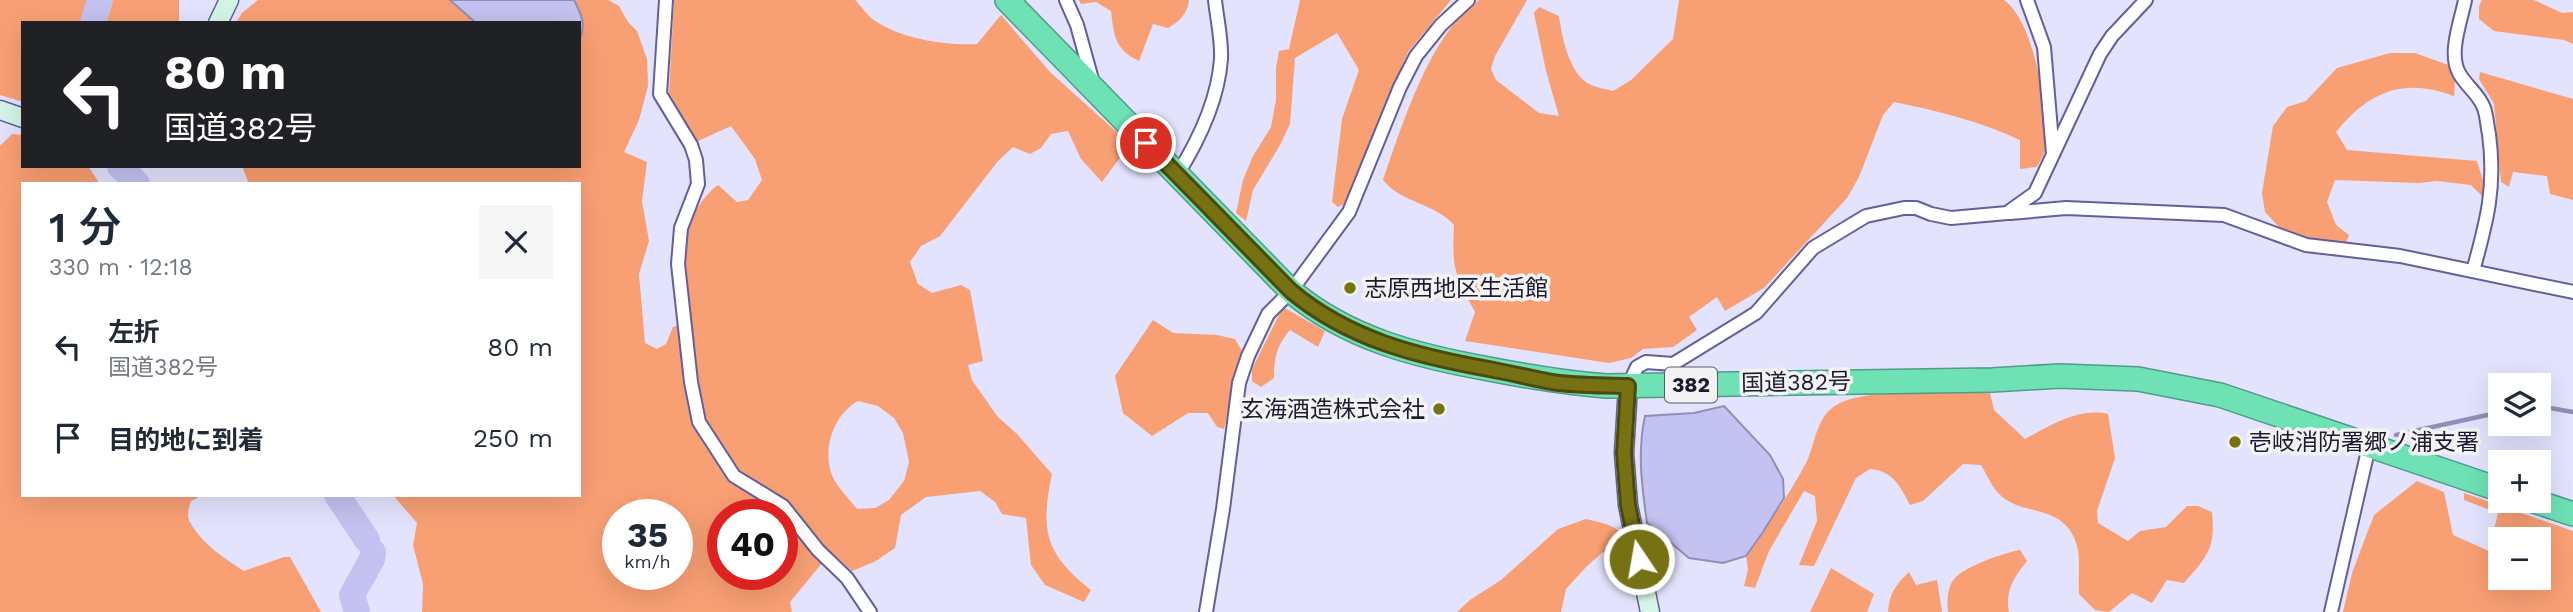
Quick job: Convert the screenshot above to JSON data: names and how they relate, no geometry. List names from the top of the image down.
{
  "streets": {
    "highway": ["国道382号", "382"]
  },
  "places": ["志原西地区生活館", "玄海酒造株式会社", "壱岐消防署郷ノ浦支署"],
  "page": {
    "turn": ["80 m", "国道382号"],
    "heading": ["1 分", "330 m · 12:18"],
    "list": [
      {
        "name": "左折",
        "note": "国道382号",
        "value": "80 m"
      },
      {
        "name": "目的地に到着",
        "value": "250 m"
      }
    ],
    "map_buttons": ["+", "−"],
    "speed": "35 km/h",
    "limit": "40"
  }
}
